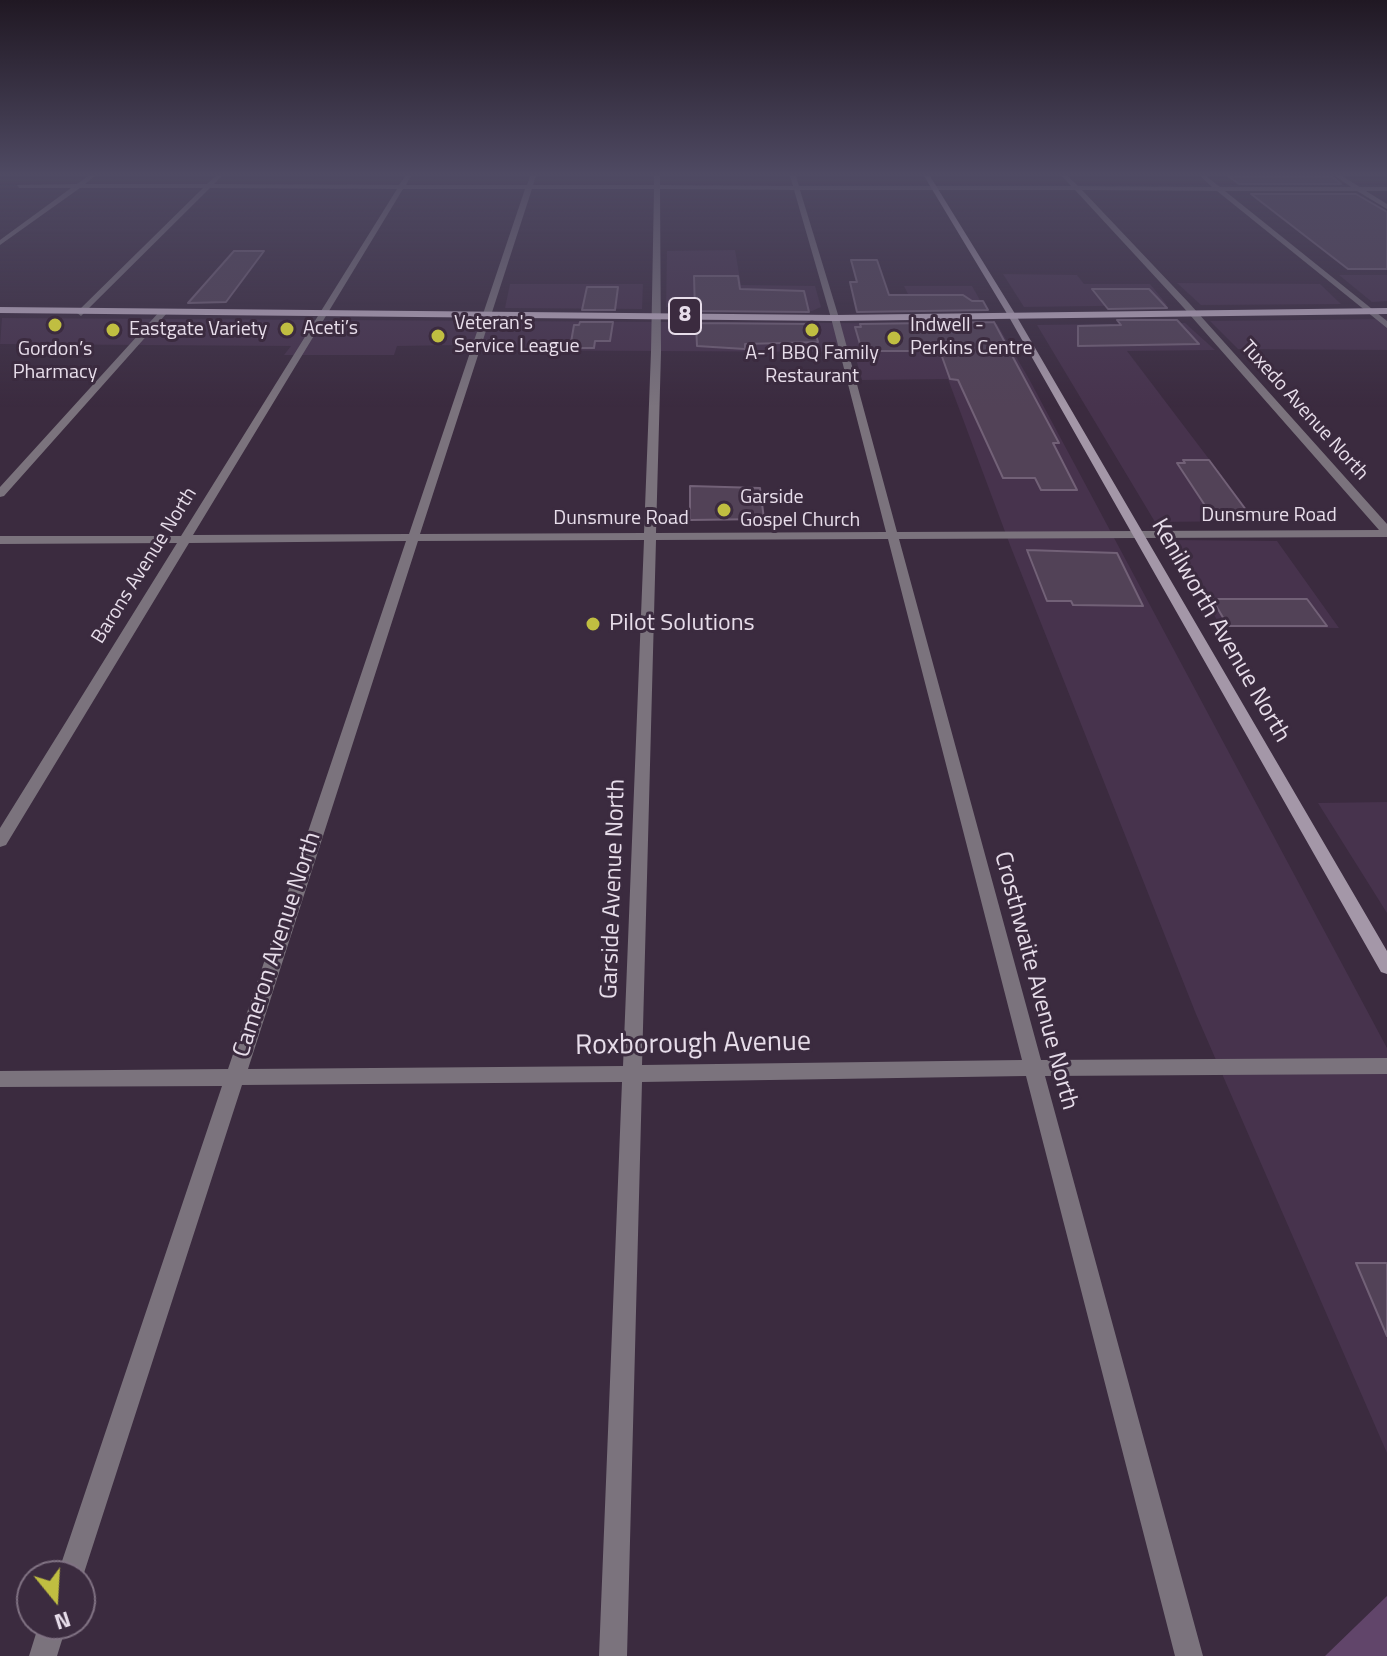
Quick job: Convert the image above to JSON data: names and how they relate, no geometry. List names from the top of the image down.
{
  "streets": {
    "main road": ["8", "Kenilworth Avenue North"],
    "street": [
      "Tuxedo Avenue North",
      "Dunsmure Road",
      "Barons Avenue North",
      "Garside Avenue North",
      "Cameron Avenue North",
      "Crosthwaite Avenue North",
      "Roxborough Avenue"
    ]
  },
  "crossings": [
    ["8", "Tuxedo Avenue North"],
    ["8", "Barons Avenue North"],
    ["8", "Kenilworth Avenue North"],
    ["8", "Garside Avenue North"],
    ["8", "Cameron Avenue North"],
    ["8", "Crosthwaite Avenue North"],
    ["Tuxedo Avenue North", "Dunsmure Road"],
    ["Dunsmure Road", "Barons Avenue North"],
    ["Dunsmure Road", "Kenilworth Avenue North"],
    ["Dunsmure Road", "Garside Avenue North"],
    ["Dunsmure Road", "Cameron Avenue North"],
    ["Dunsmure Road", "Crosthwaite Avenue North"],
    ["Garside Avenue North", "Roxborough Avenue"],
    ["Cameron Avenue North", "Roxborough Avenue"],
    ["Crosthwaite Avenue North", "Roxborough Avenue"]
  ],
  "places": [
    "Gordon’s Pharmacy",
    "Aceti’s",
    "Eastgate Variety",
    "A-1 BBQ Family Restaurant",
    "Veteran's Service League",
    "Indwell - Perkins Centre",
    "Garside Gospel Church",
    "Pilot Solutions"
  ],
  "north": "bottom"
}
